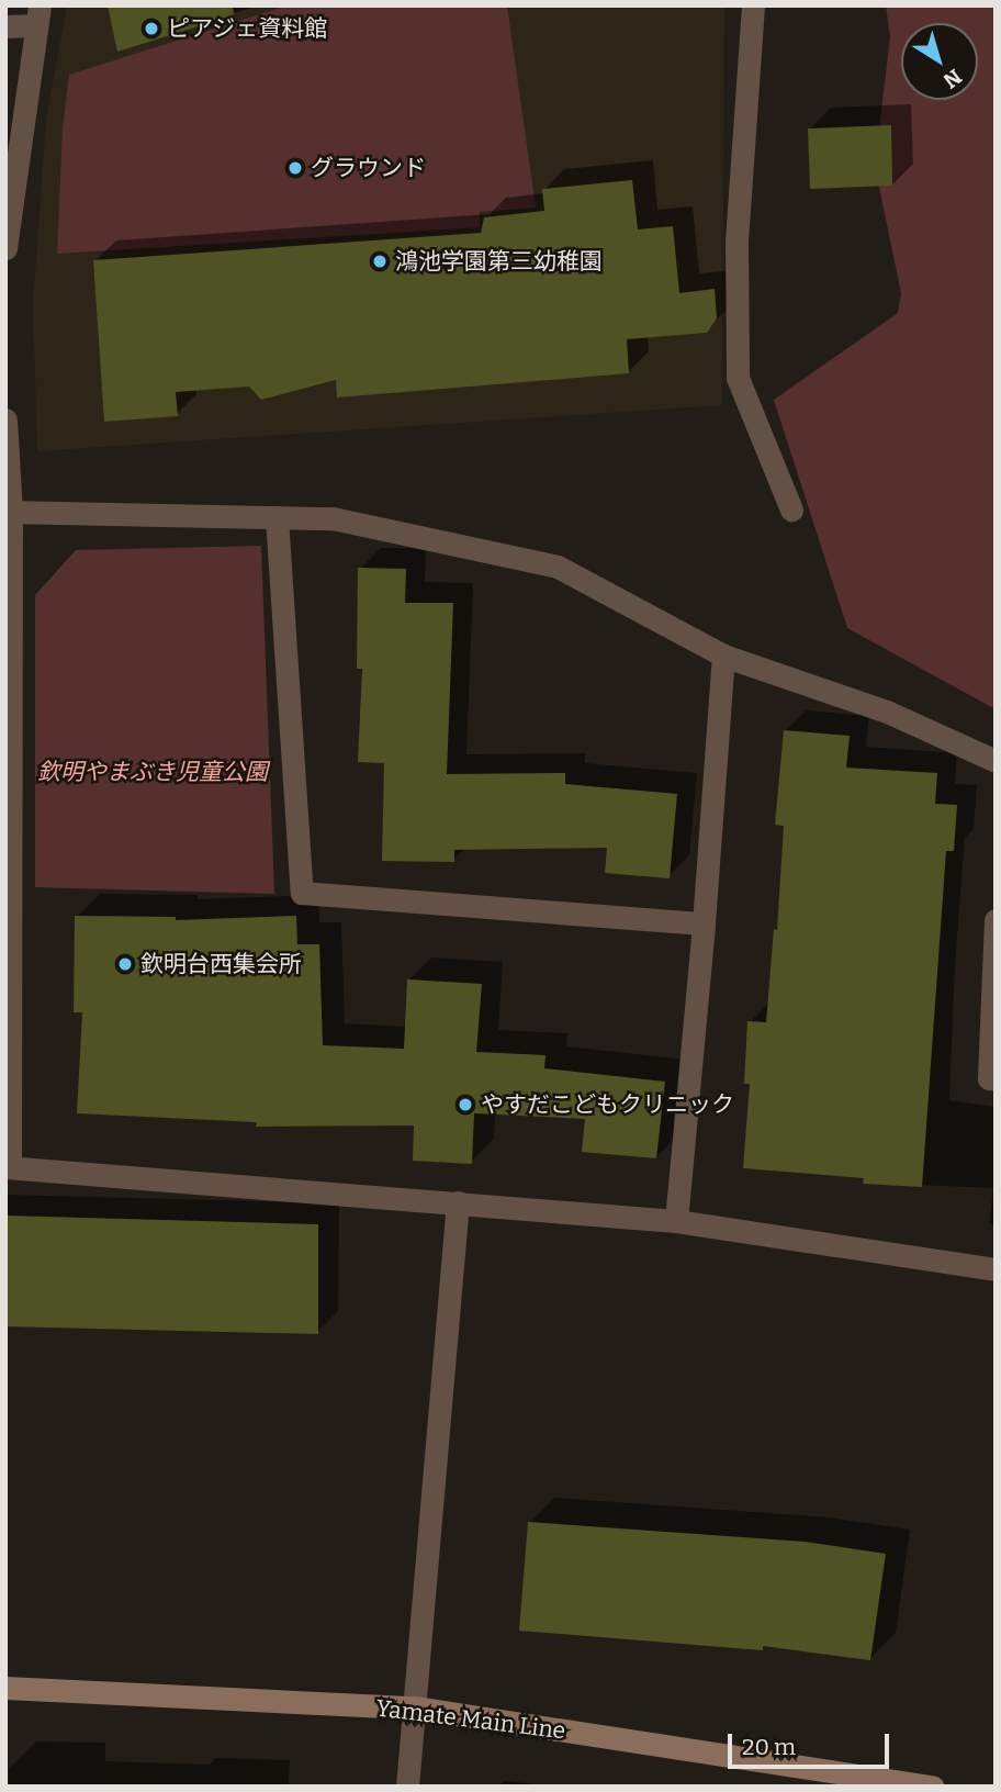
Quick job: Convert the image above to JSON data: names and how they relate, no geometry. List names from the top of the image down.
{
  "streets": {
    "street": ["Yamate Main Line"]
  },
  "parks": ["欽明やまぶき児童公園"],
  "places": [
    "ピアジェ資料館",
    "グラウンド",
    "鴻池学園第三幼稚園",
    "欽明台西集会所",
    "やすだこどもクリニック"
  ],
  "scale_bar": "20 m",
  "north": "bottom right"
}
